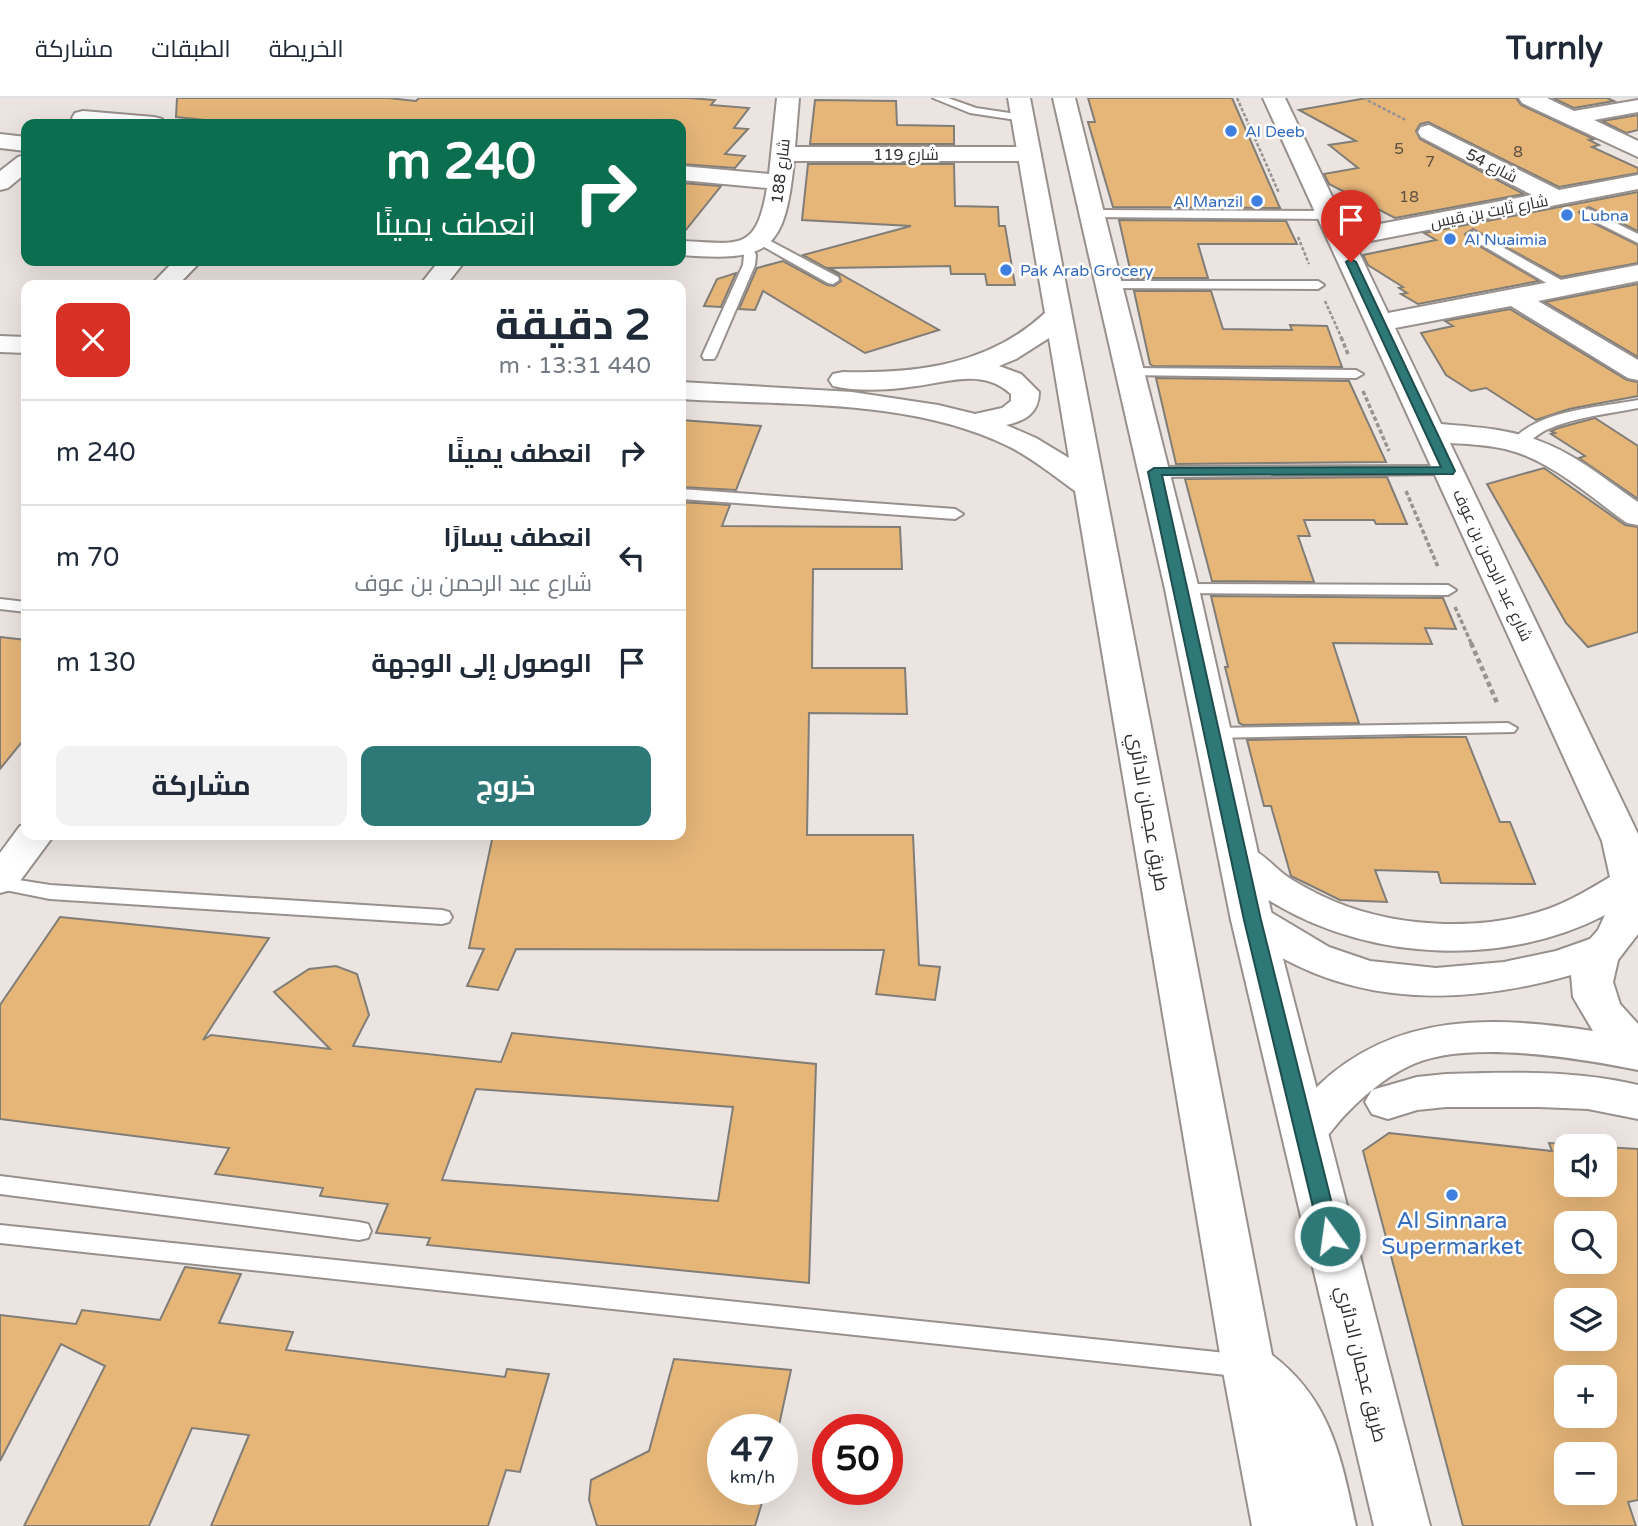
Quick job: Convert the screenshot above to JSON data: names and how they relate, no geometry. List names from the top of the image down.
{
  "streets": {
    "street": [
      "شارع 119",
      "شارع 54",
      "شارع 188",
      "شارع ثابت بن قيس",
      "شارع عبد الرحمن بن عوف",
      "طريق عجمان الدائري"
    ]
  },
  "crossings": [
    ["شارع 119", "شارع 188"],
    ["شارع 119", "طريق عجمان الدائري"],
    ["شارع 54", "شارع ثابت بن قيس"],
    ["شارع ثابت بن قيس", "شارع عبد الرحمن بن عوف"]
  ],
  "places": [
    "Al Deeb",
    "Al Manzil",
    "Lubna",
    "Al Nuaimia",
    "Pak Arab Grocery",
    "Al Sinnara Supermarket"
  ],
  "house_numbers": [
    "5",
    "8",
    "7",
    "18"
  ],
  "page": {
    "header": "Turnly",
    "nav": ["الخريطة", "الطبقات", "مشاركة"],
    "turn": ["240 m", "انعطف يمينًا"],
    "heading": ["2 دقيقة", "440 m · 13:31"],
    "list": [
      {
        "name": "انعطف يمينًا",
        "value": "240 m"
      },
      {
        "name": "انعطف يسارًا",
        "note": "شارع عبد الرحمن بن عوف",
        "value": "70 m"
      },
      {
        "name": "الوصول إلى الوجهة",
        "value": "130 m"
      }
    ],
    "buttons": ["خروج", "مشاركة"],
    "map_buttons": ["+", "−"],
    "speed": "47 km/h",
    "limit": "50"
  }
}
